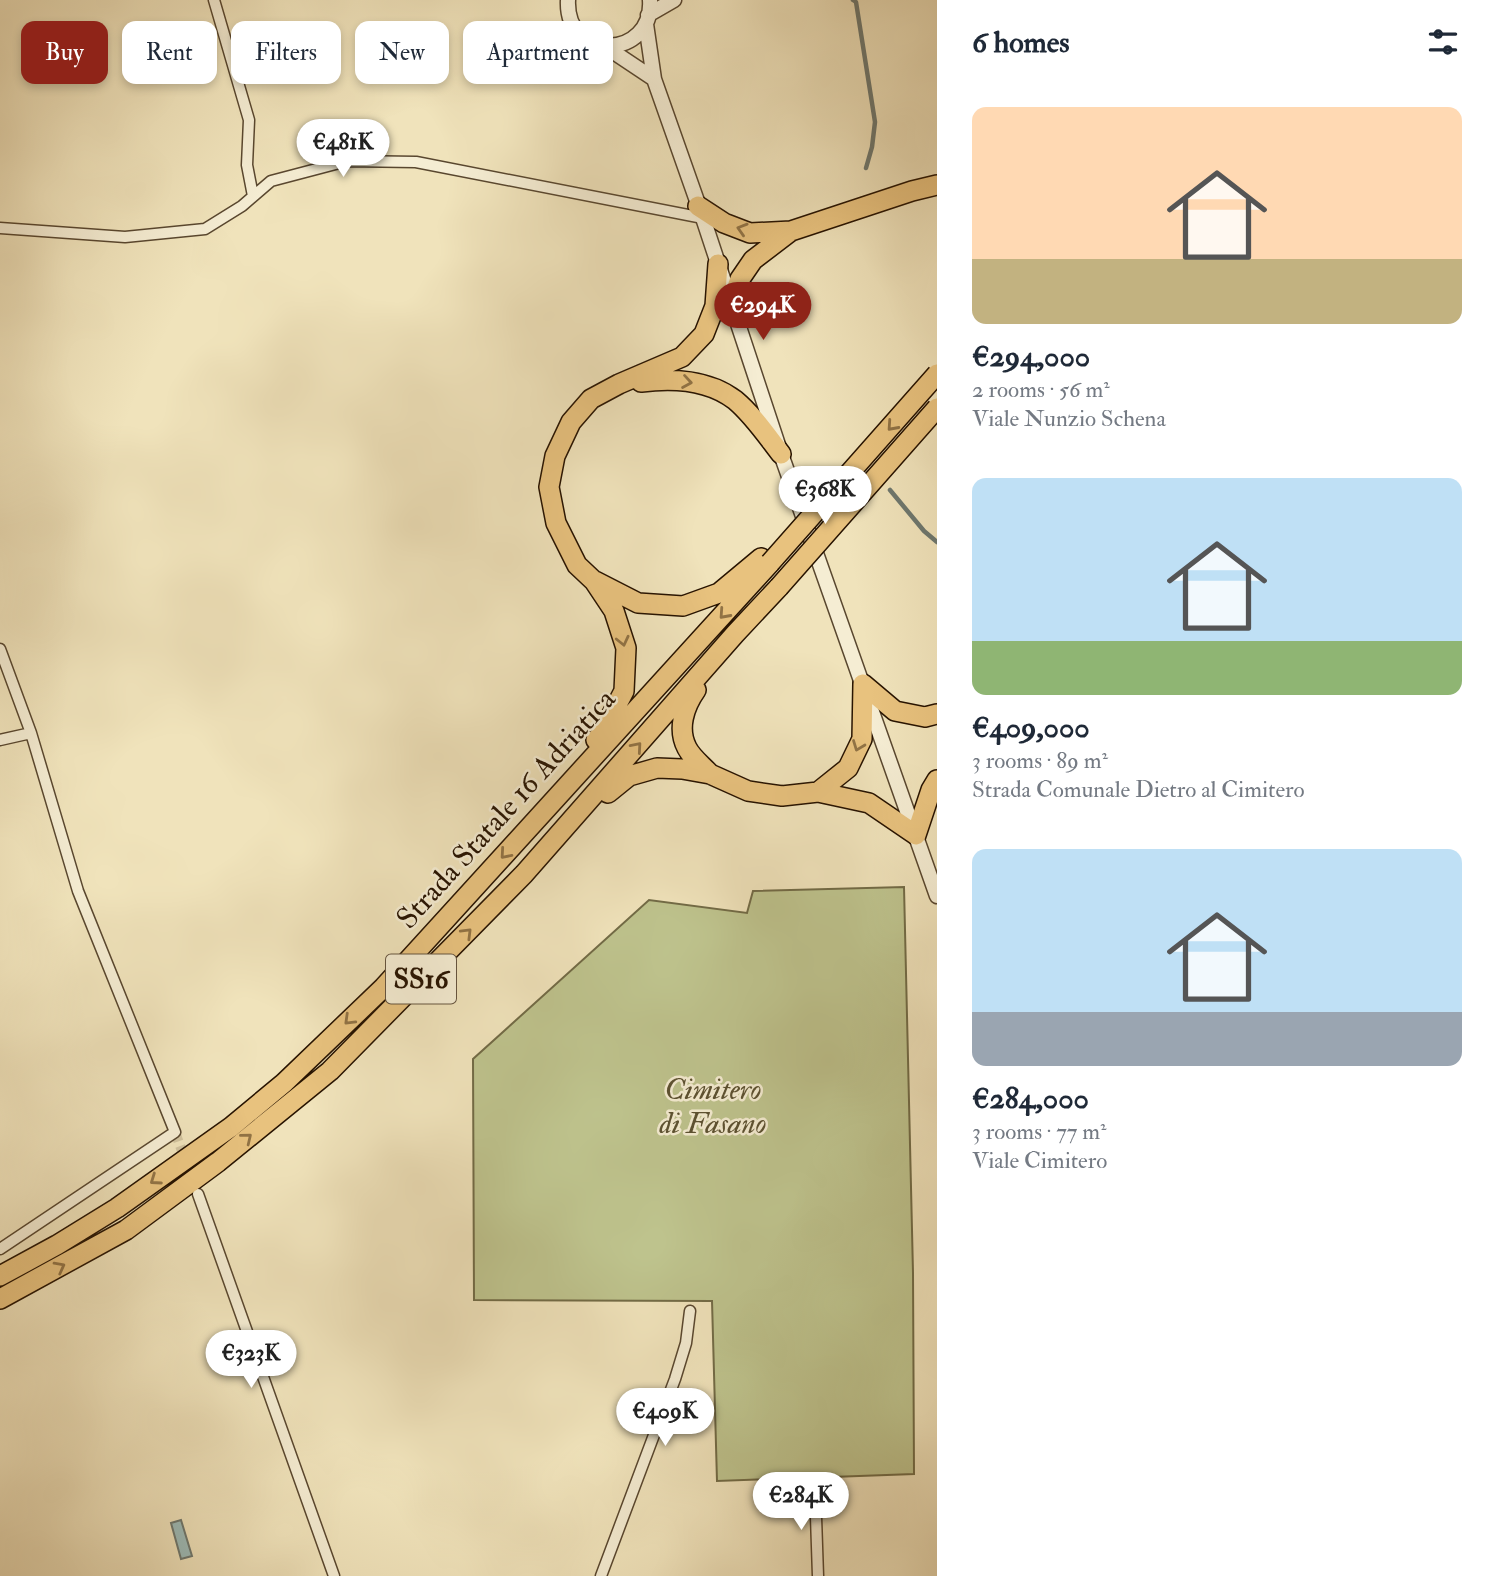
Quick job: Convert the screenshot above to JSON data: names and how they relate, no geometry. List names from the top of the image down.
{
  "streets": {
    "highway": ["Strada Statale 16 Adriatica", "SS16"]
  },
  "parks": ["Cimitero di Fasano"],
  "page": {
    "heading": "6 homes",
    "chip": [
      "Buy",
      "Rent",
      "Filters",
      "New",
      "Apartment"
    ],
    "list": [
      {
        "name": "€294,000",
        "note": "2 rooms · 56 m² · Viale Nunzio Schena"
      },
      {
        "name": "€409,000",
        "note": "3 rooms · 89 m² · Strada Comunale Dietro al Cimitero"
      },
      {
        "name": "€284,000",
        "note": "3 rooms · 77 m² · Viale Cimitero"
      }
    ],
    "price": [
      "€481K",
      "€294K",
      "€368K",
      "€323K",
      "€409K",
      "€284K"
    ]
  }
}
